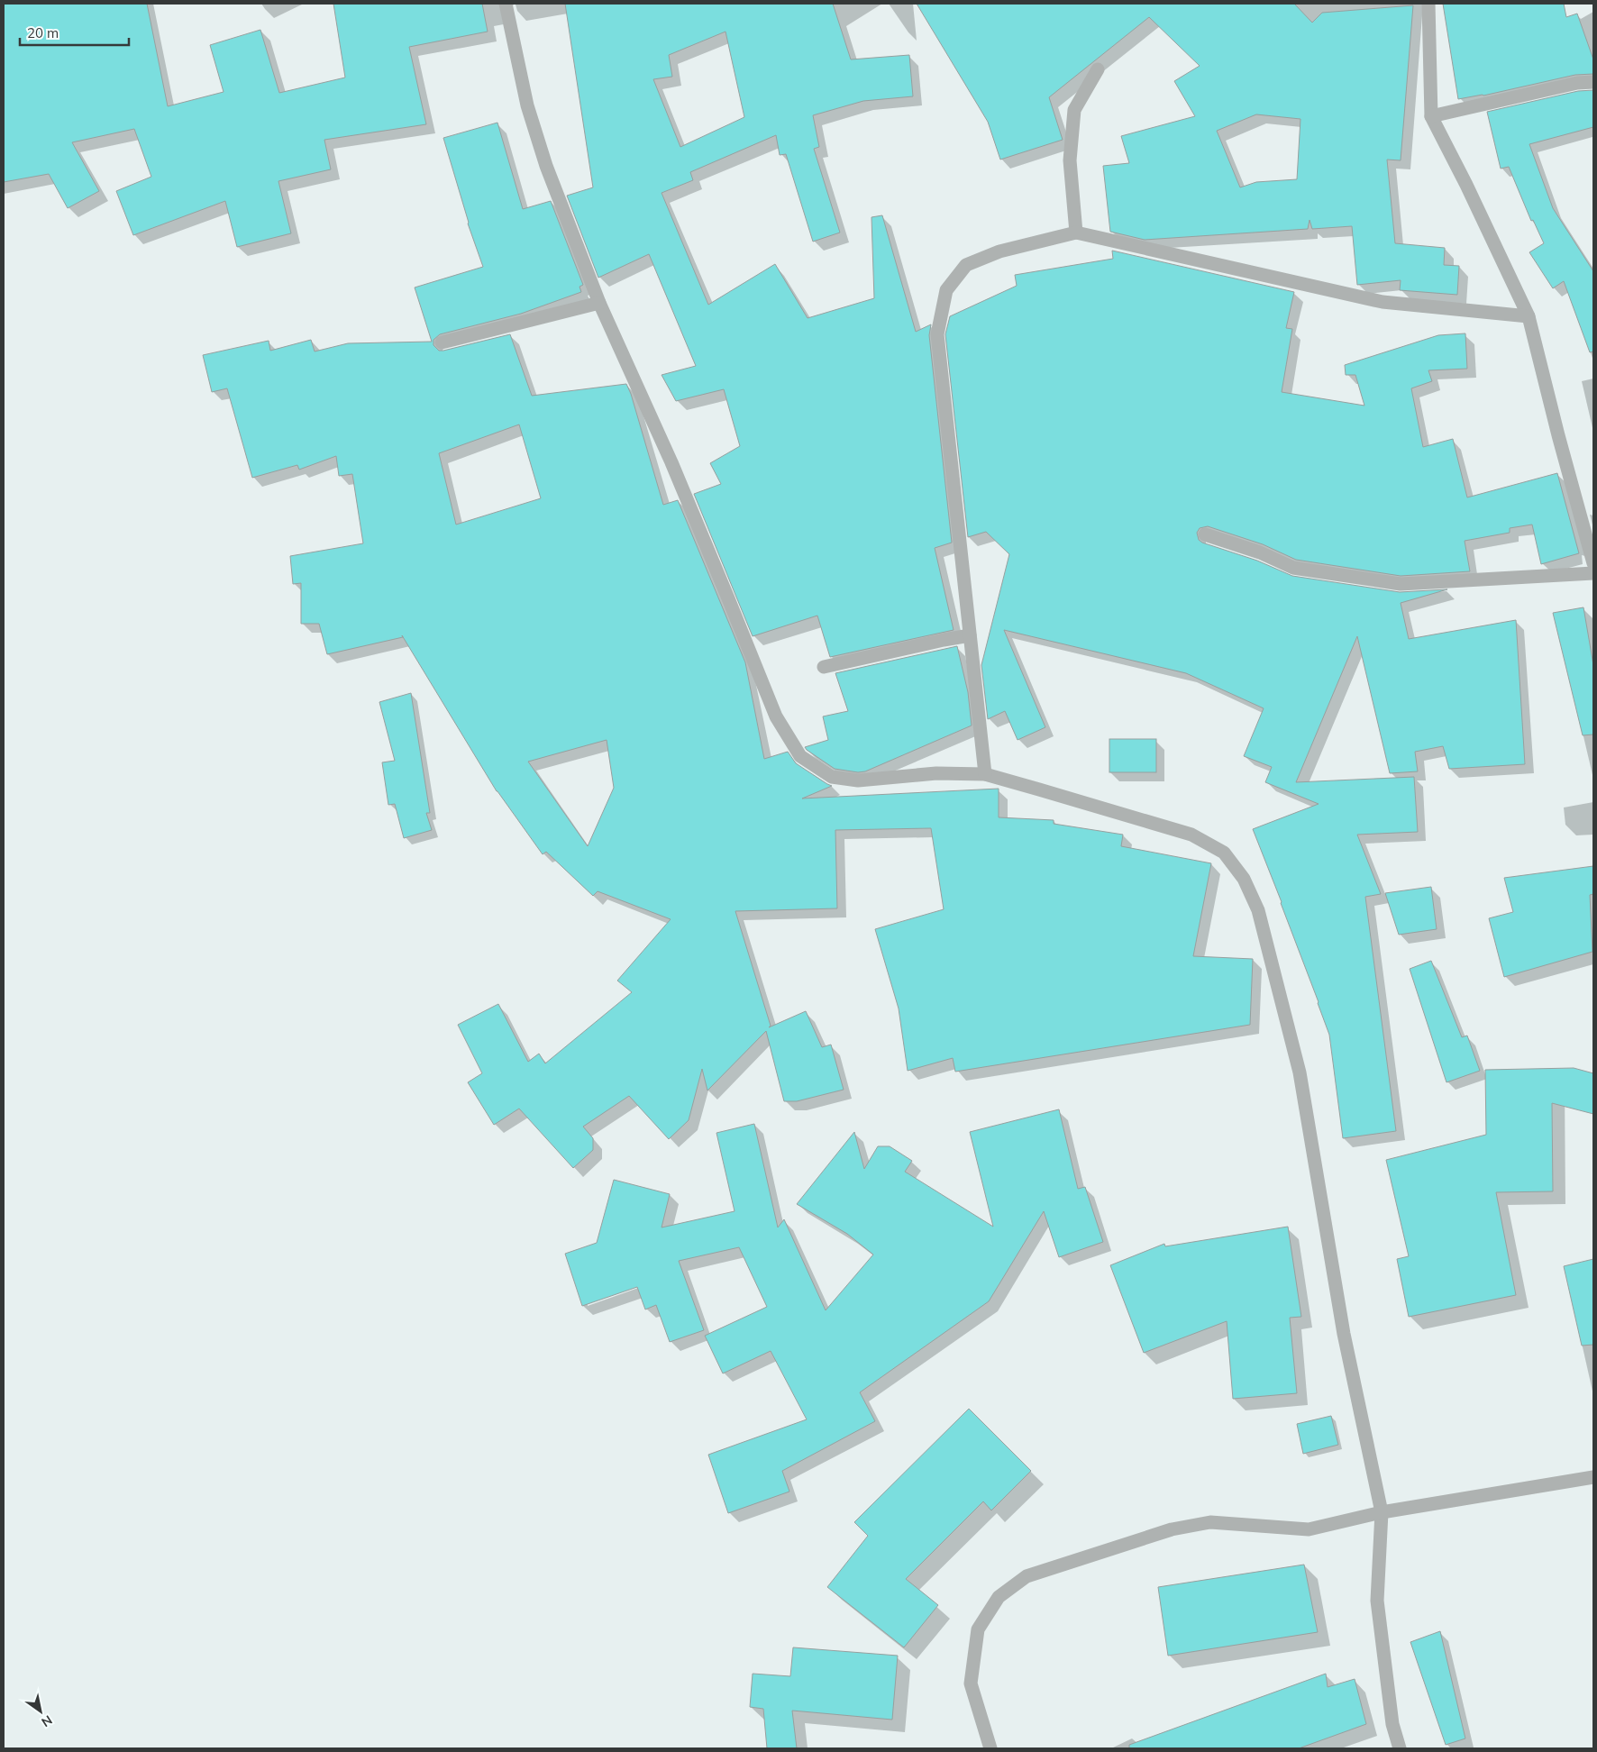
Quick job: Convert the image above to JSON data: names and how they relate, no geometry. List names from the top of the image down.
{
  "scale_bar": "20 m",
  "north": "bottom right"
}
